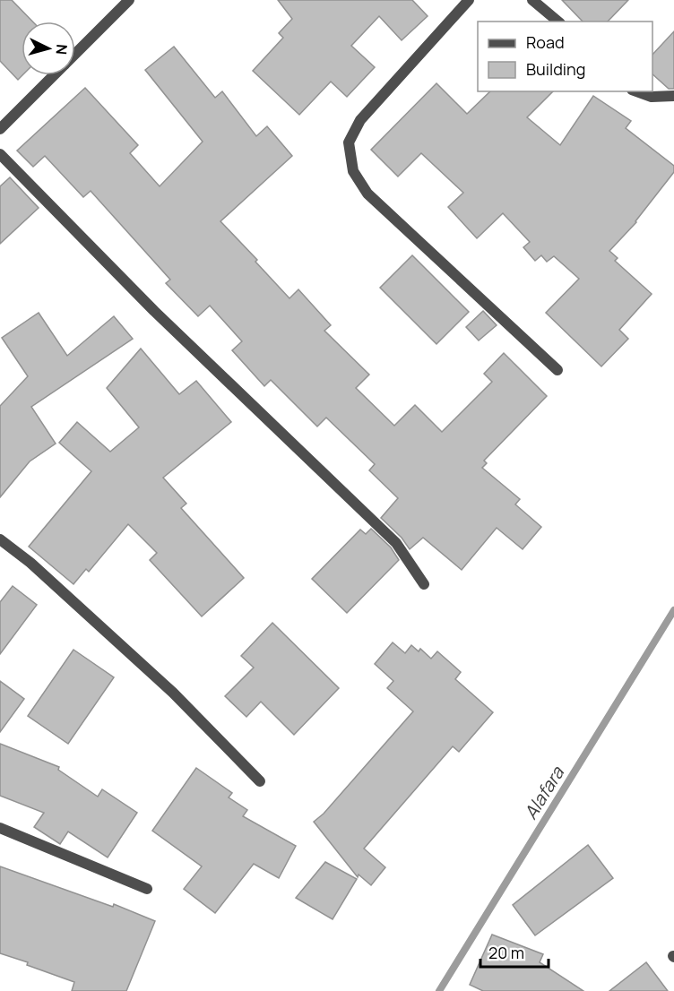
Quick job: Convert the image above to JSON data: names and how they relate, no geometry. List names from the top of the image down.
{
  "water": ["Alafara"],
  "legend": ["Road", "Building"],
  "scale_bar": "20 m",
  "north": "right"
}
